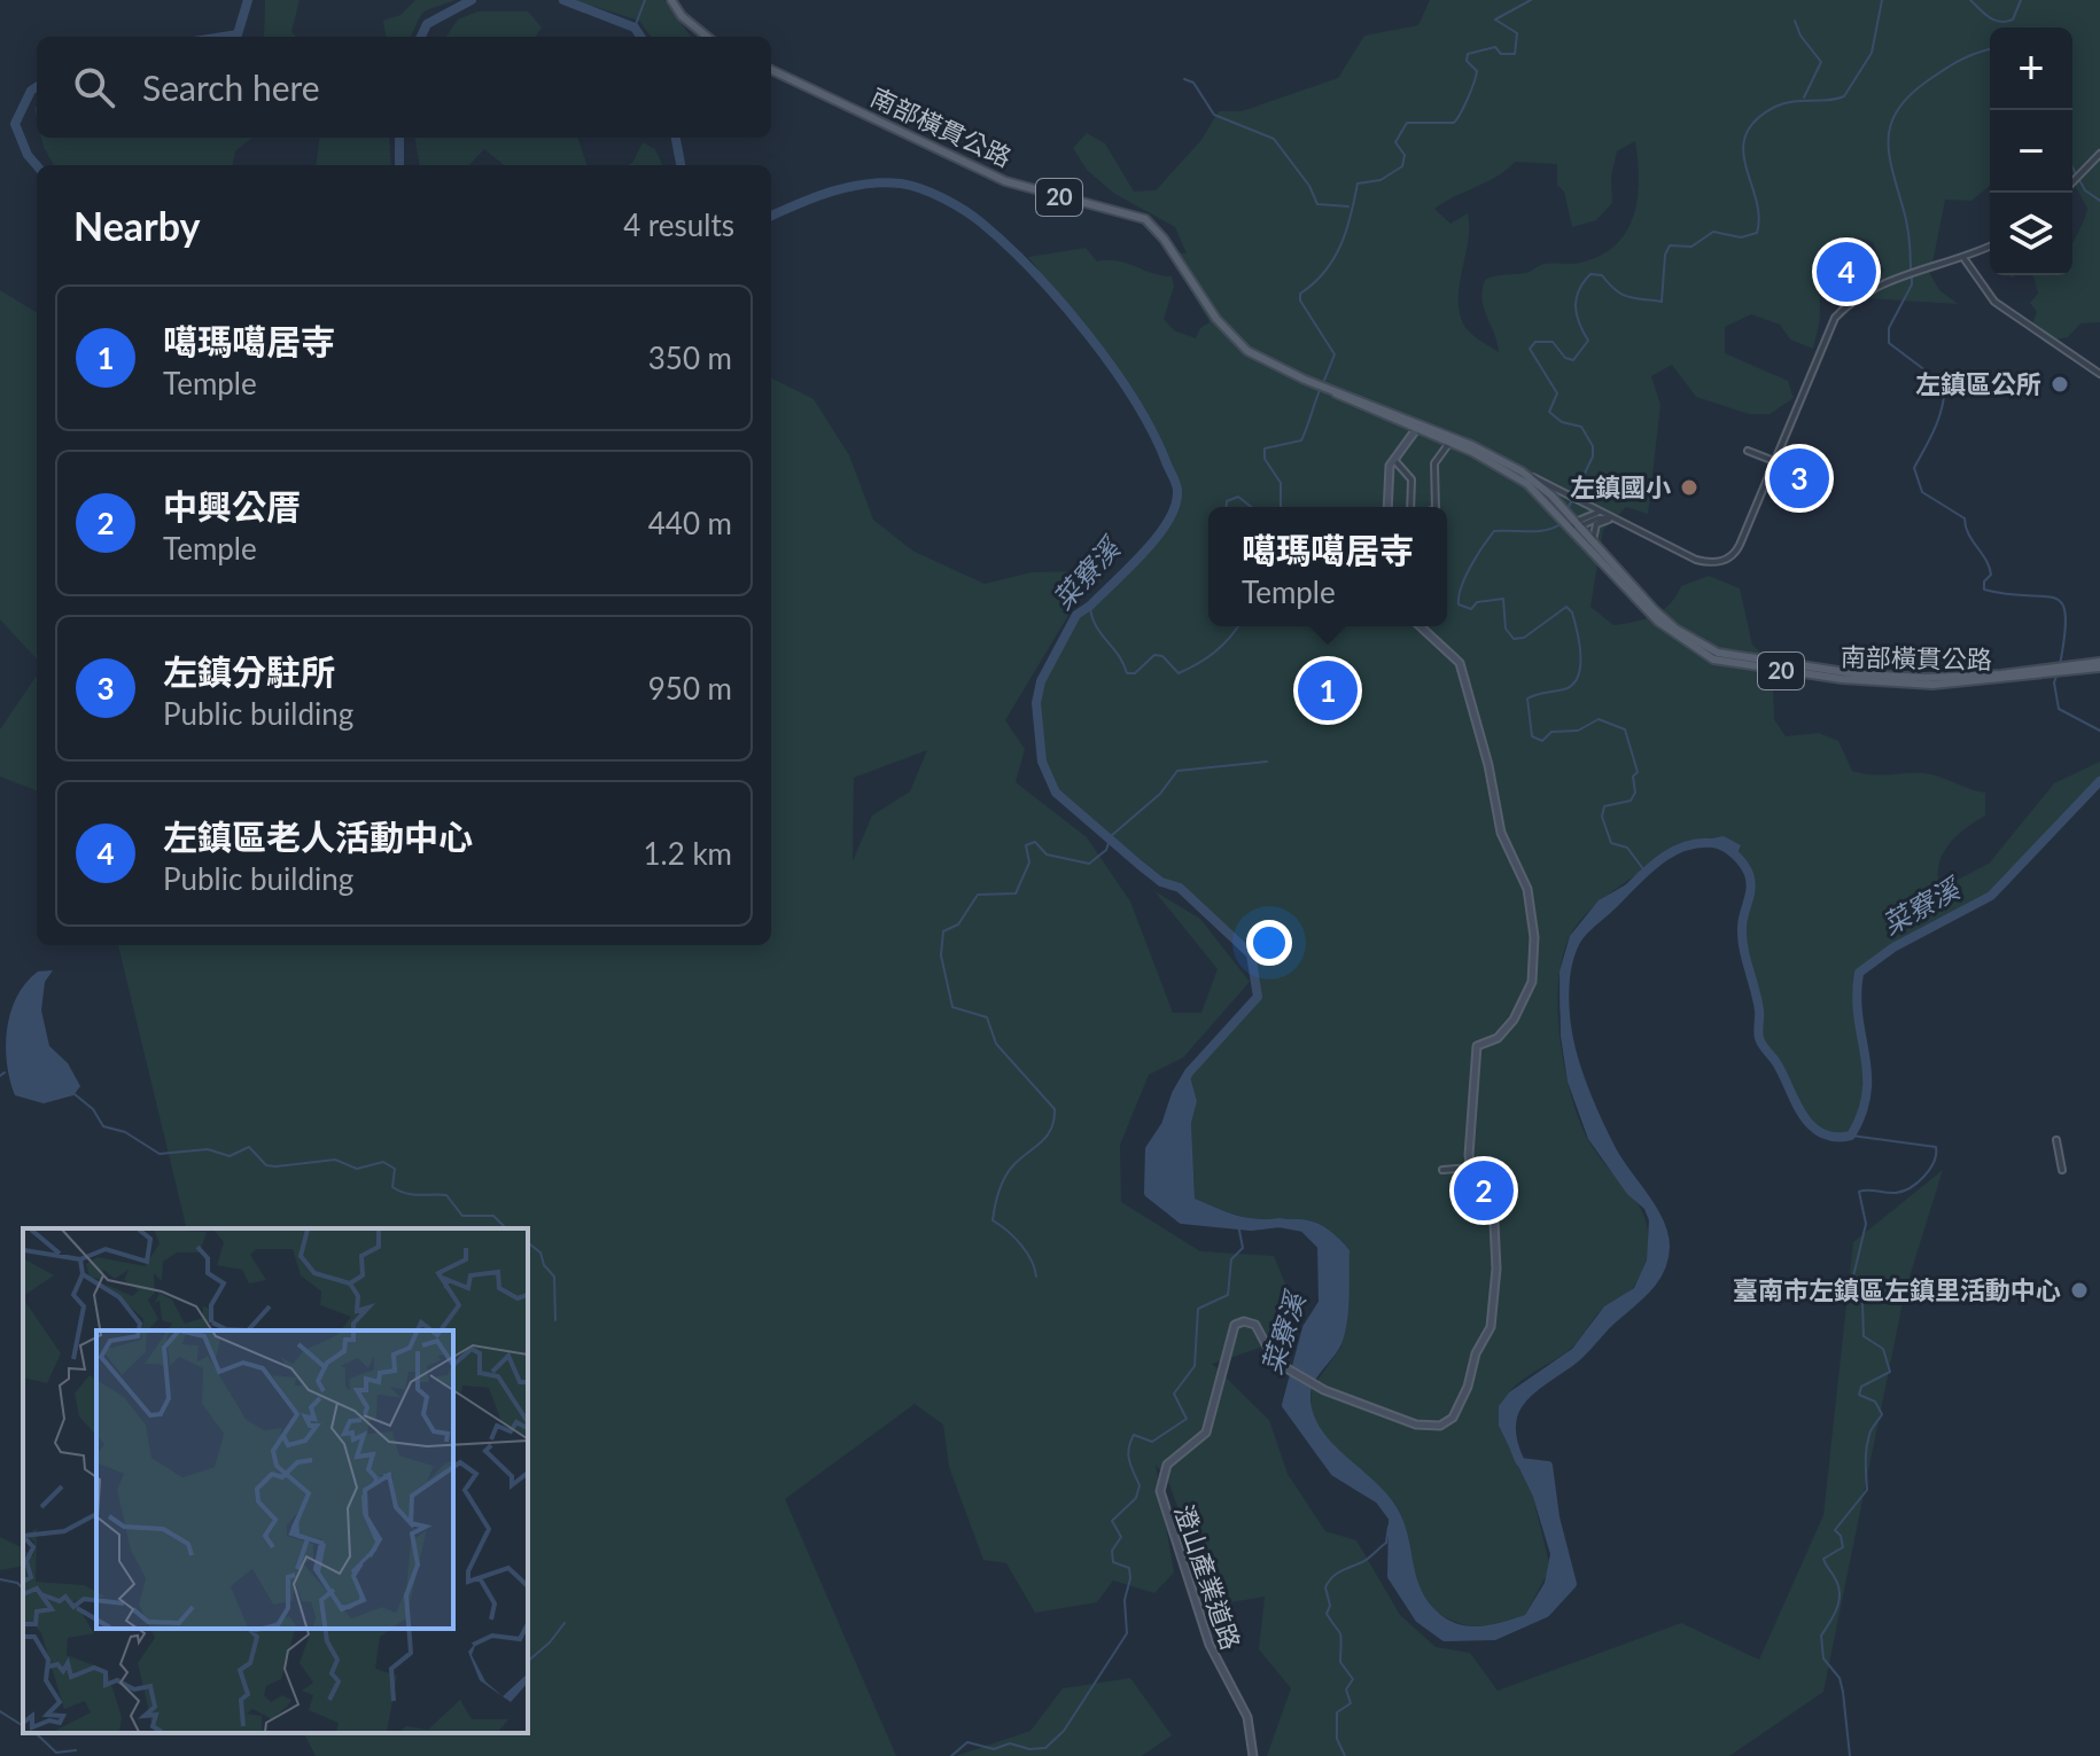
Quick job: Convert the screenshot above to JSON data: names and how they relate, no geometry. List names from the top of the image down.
{
  "streets": {
    "main road": ["南部橫貫公路", "20"],
    "street": ["澄山產業道路"]
  },
  "crossings": [
    ["南部橫貫公路", "20"]
  ],
  "water": ["菜竂溪"],
  "places": ["左鎮區公所", "左鎮國小", "臺南市左鎮區左鎮里活動中心"],
  "page": {
    "map_buttons": ["+", "−"],
    "search": "Search here",
    "heading": ["Nearby", "4 results"],
    "pins": [
      "4",
      "3",
      "1",
      "2"
    ],
    "list": [
      {
        "mark": "1",
        "name": "噶瑪噶居寺",
        "note": "Temple",
        "value": "350 m"
      },
      {
        "mark": "2",
        "name": "中興公厝",
        "note": "Temple",
        "value": "440 m"
      },
      {
        "mark": "3",
        "name": "左鎮分駐所",
        "note": "Public building",
        "value": "950 m"
      },
      {
        "mark": "4",
        "name": "左鎮區老人活動中心",
        "note": "Public building",
        "value": "1.2 km"
      }
    ],
    "popup": ["噶瑪噶居寺", "Temple"]
  }
}
